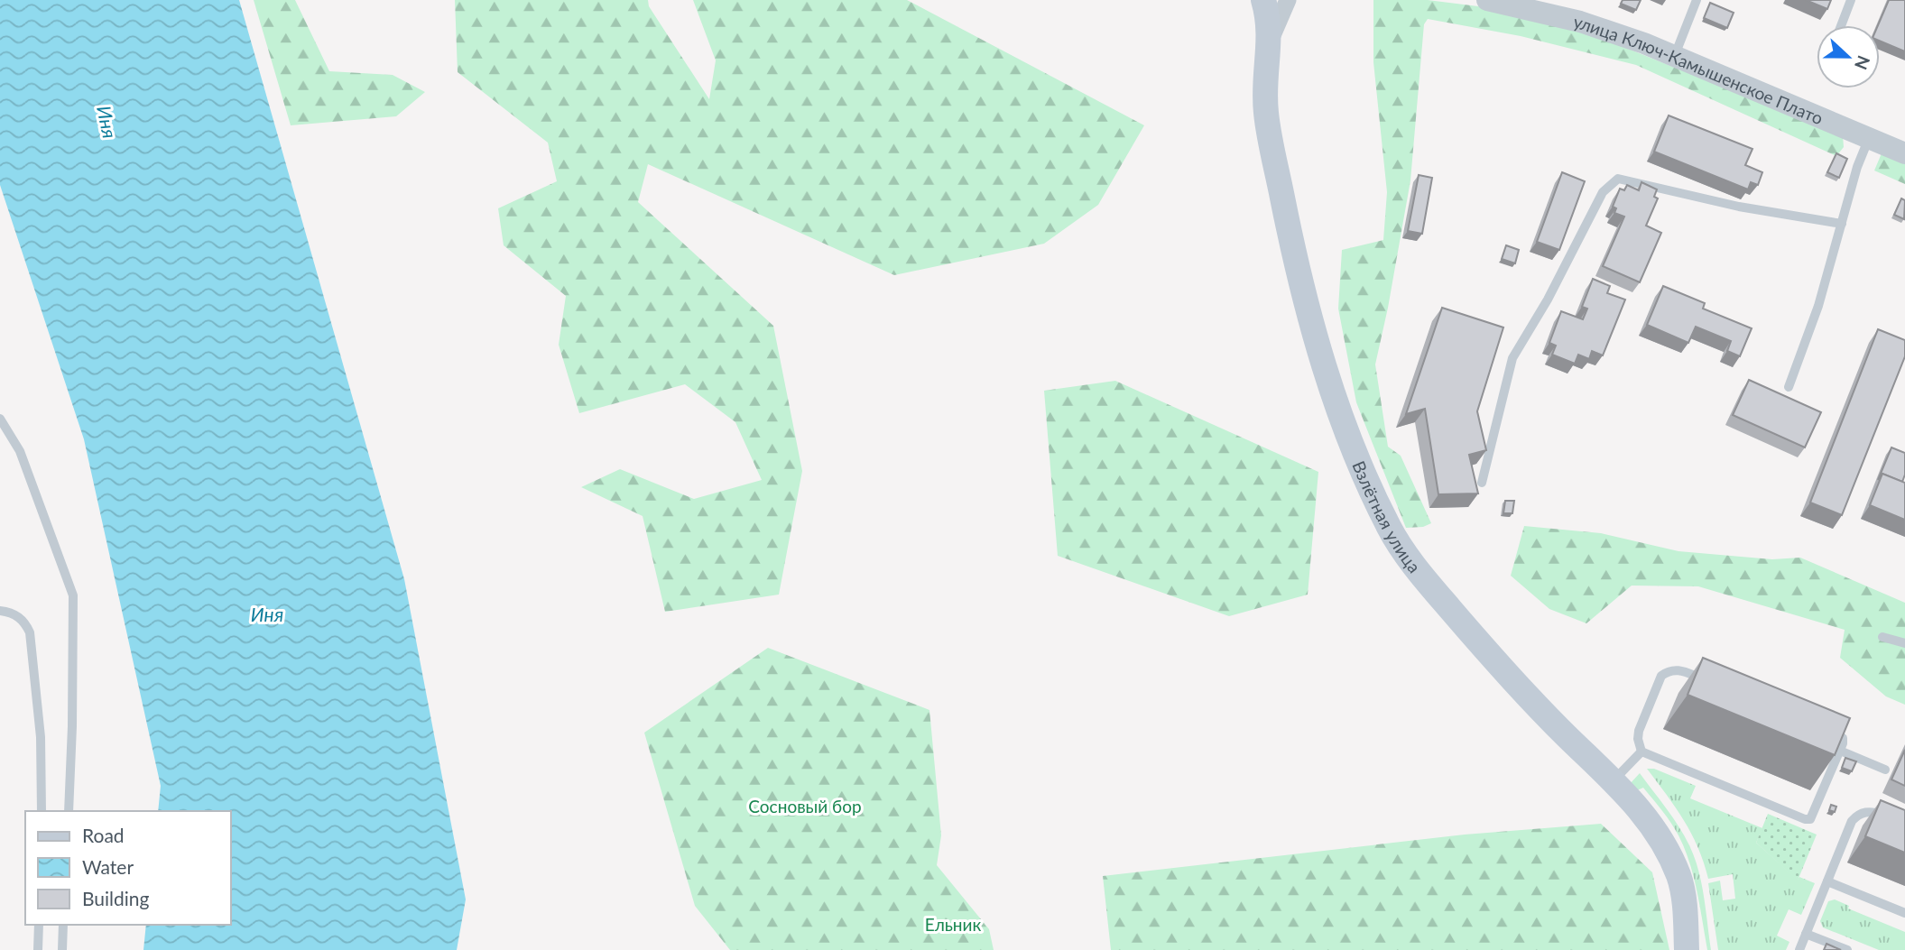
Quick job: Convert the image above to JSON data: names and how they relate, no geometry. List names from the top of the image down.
{
  "streets": {
    "main road": ["Взлётная улица"],
    "street": ["улица Ключ-Камышенское Плато"]
  },
  "water": ["Иня"],
  "parks": ["Сосновый бор", "Ельник"],
  "legend": ["Road", "Water", "Building"],
  "north": "right"
}
